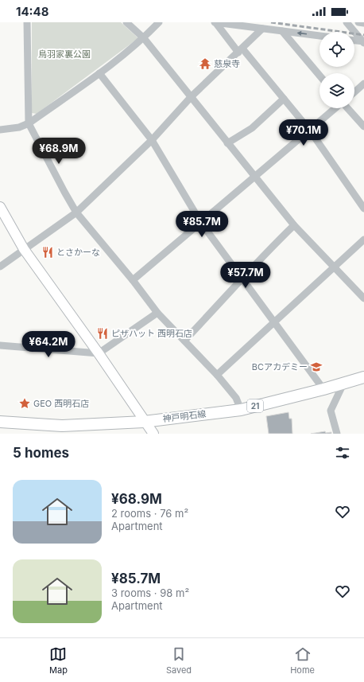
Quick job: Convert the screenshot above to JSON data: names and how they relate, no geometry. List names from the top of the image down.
{
  "streets": {
    "main road": ["21", "神戸明石線"]
  },
  "parks": ["鳥羽家裏公園"],
  "places": {
    "temple": ["慈泉寺"],
    "restaurant": ["とさかーな", "ピザハット 西明石店"],
    "school or university": ["BCアカデミー"],
    "place": ["GEO 西明石店"]
  },
  "page": {
    "status": "14:48",
    "price": [
      "¥70.1M",
      "¥68.9M",
      "¥85.7M",
      "¥57.7M",
      "¥64.2M"
    ],
    "heading": "5 homes",
    "list": [
      {
        "name": "¥68.9M",
        "note": "2 rooms · 76 m² · Apartment"
      },
      {
        "name": "¥85.7M",
        "note": "3 rooms · 98 m² · Apartment"
      }
    ],
    "tabs": ["Map", "Saved", "Home"]
  }
}
